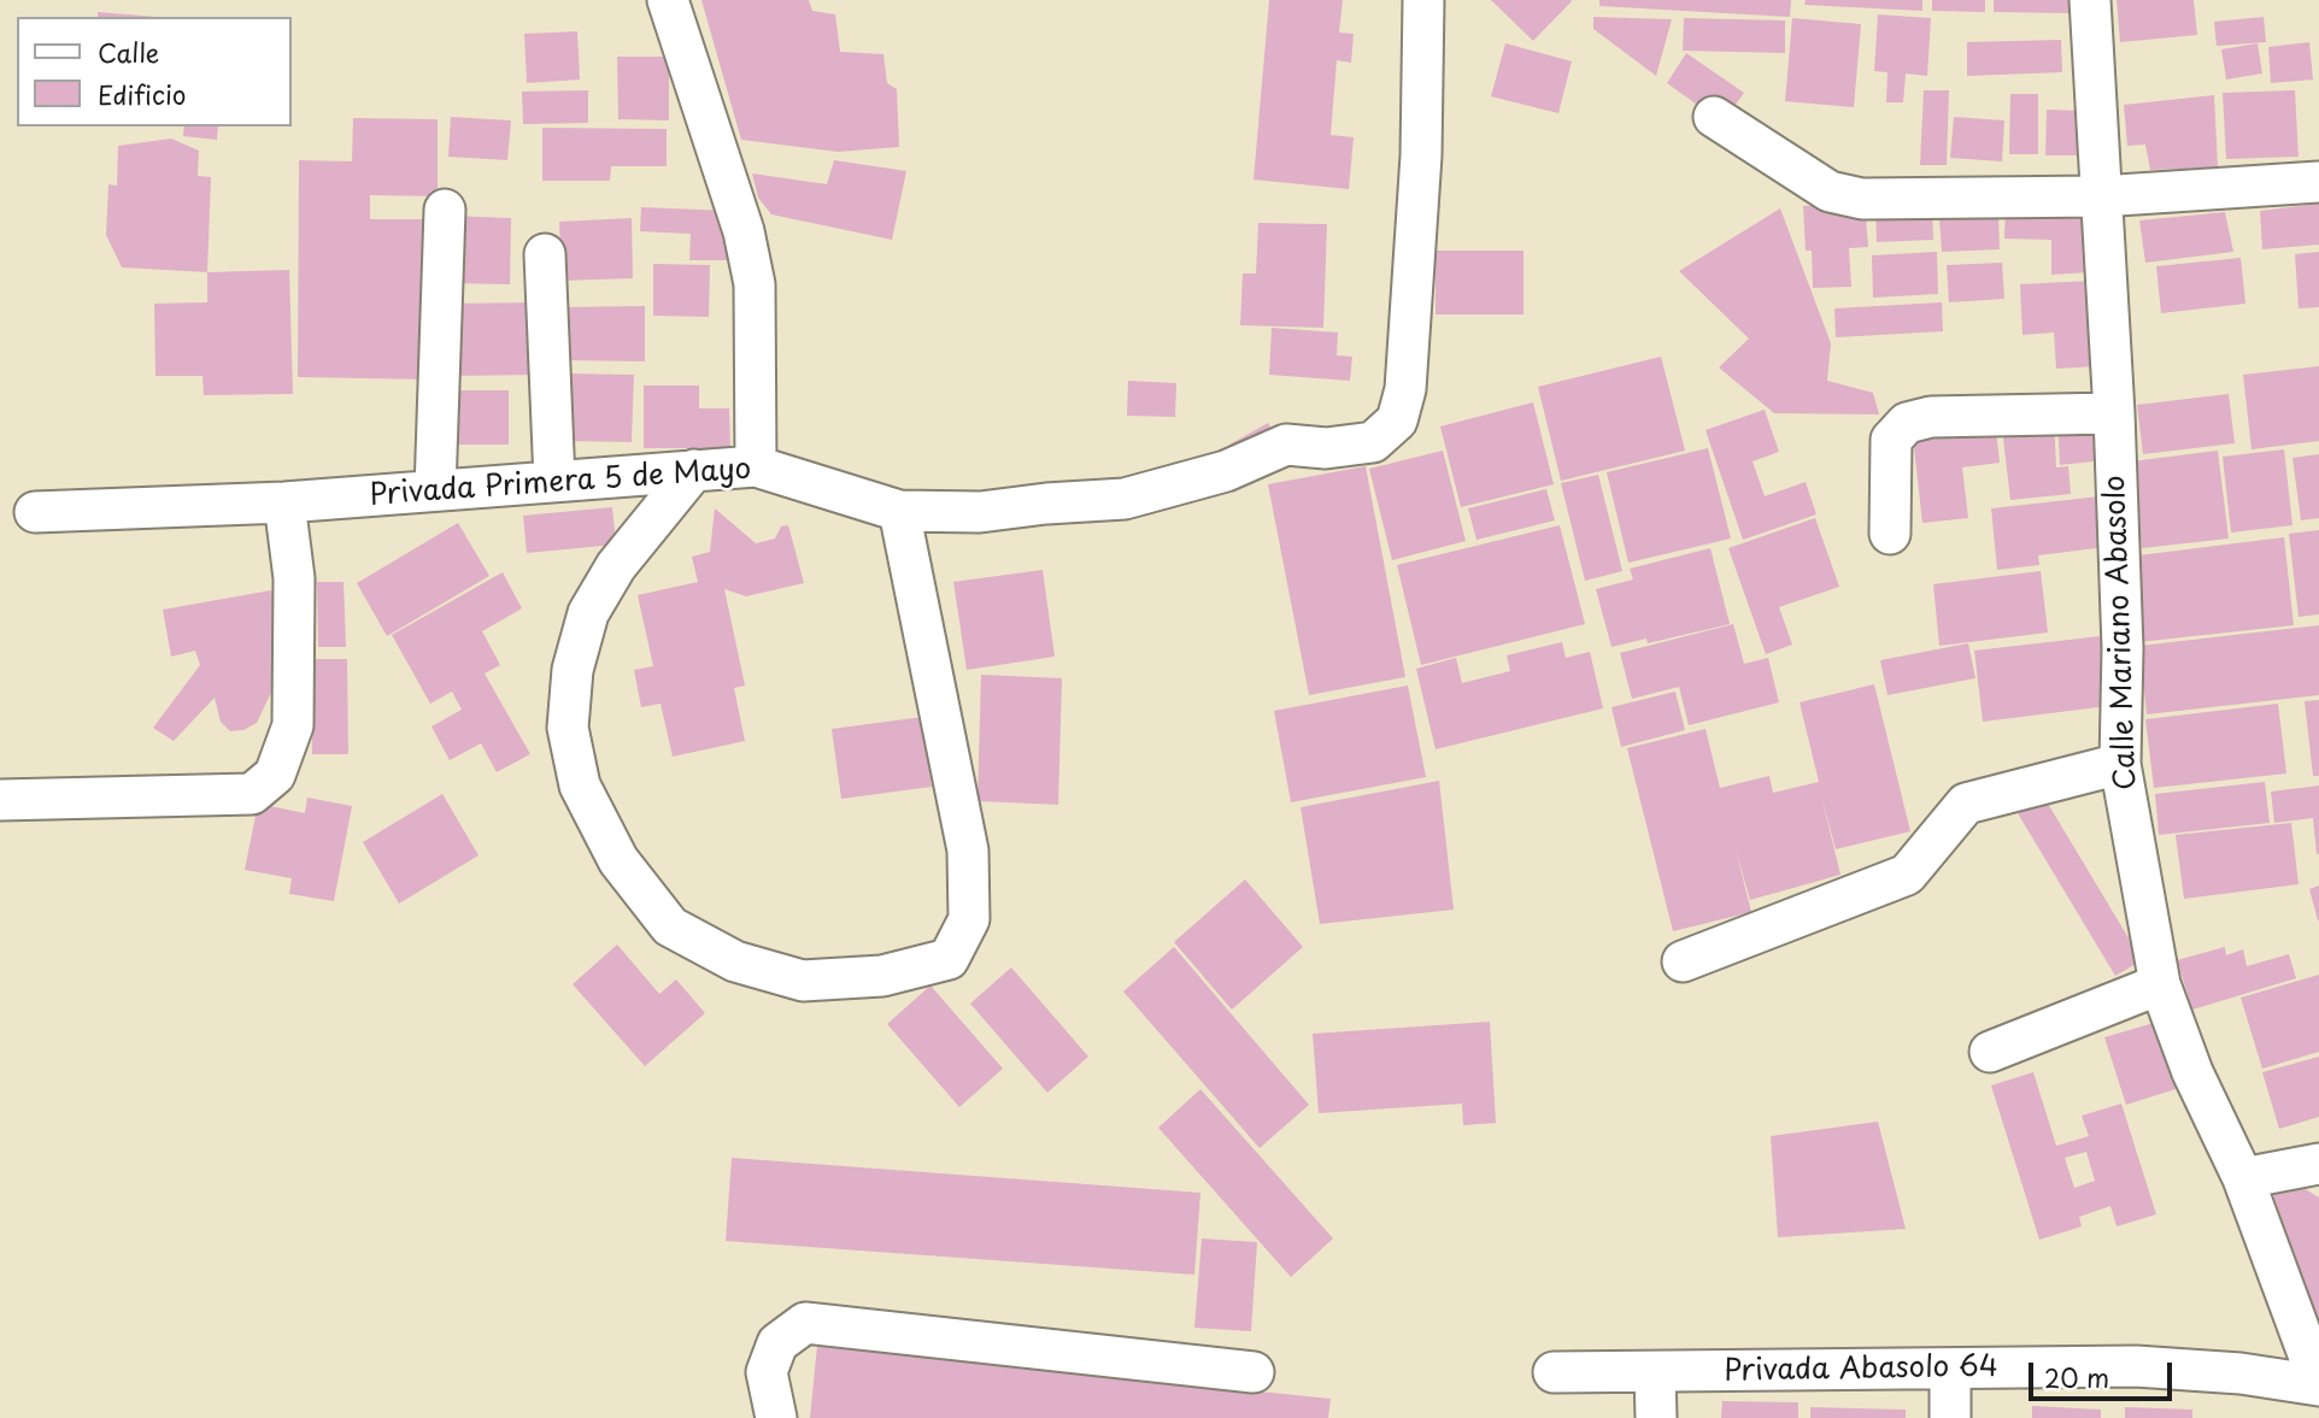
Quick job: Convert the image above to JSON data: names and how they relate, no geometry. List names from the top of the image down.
{
  "streets": {
    "street": ["Privada Primera 5 de Mayo", "Calle Mariano Abasolo", "Privada Abasolo 64"]
  },
  "crossings": [
    ["Calle Mariano Abasolo", "Privada Abasolo 64"]
  ],
  "legend": ["Calle", "Edificio"],
  "scale_bar": "20 m"
}
